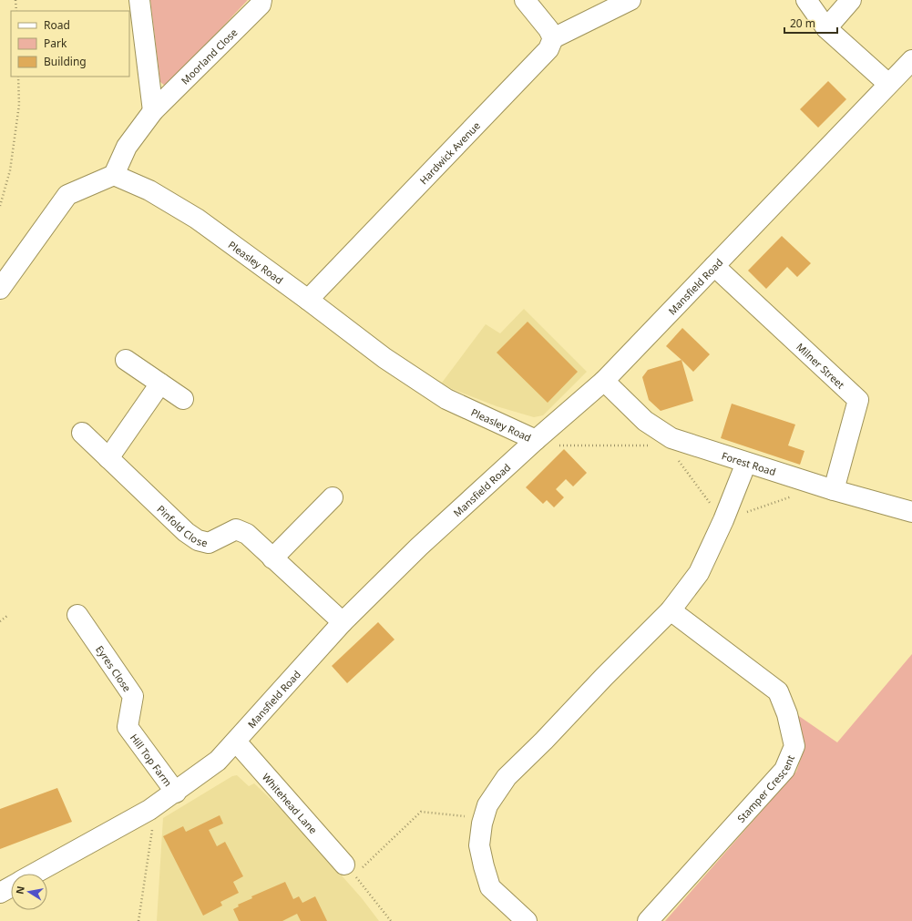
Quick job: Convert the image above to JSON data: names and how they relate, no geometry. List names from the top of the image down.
{
  "streets": {
    "street": [
      "Moorland Close",
      "Hardwick Avenue",
      "Pleasley Road",
      "Mansfield Road",
      "Milner Street",
      "Forest Road",
      "Pinfold Close",
      "Eyres Close",
      "Hill Top Farm",
      "Stamper Crescent",
      "Whitehead Lane"
    ]
  },
  "crossings": [
    ["Moorland Close", "Pleasley Road"],
    ["Hardwick Avenue", "Pleasley Road"],
    ["Pleasley Road", "Mansfield Road"],
    ["Mansfield Road", "Milner Street"],
    ["Mansfield Road", "Forest Road"],
    ["Mansfield Road", "Pinfold Close"],
    ["Mansfield Road", "Hill Top Farm"],
    ["Mansfield Road", "Whitehead Lane"],
    ["Milner Street", "Forest Road"],
    ["Eyres Close", "Hill Top Farm"]
  ],
  "legend": ["Road", "Park", "Building"],
  "scale_bar": "20 m",
  "north": "left"
}
